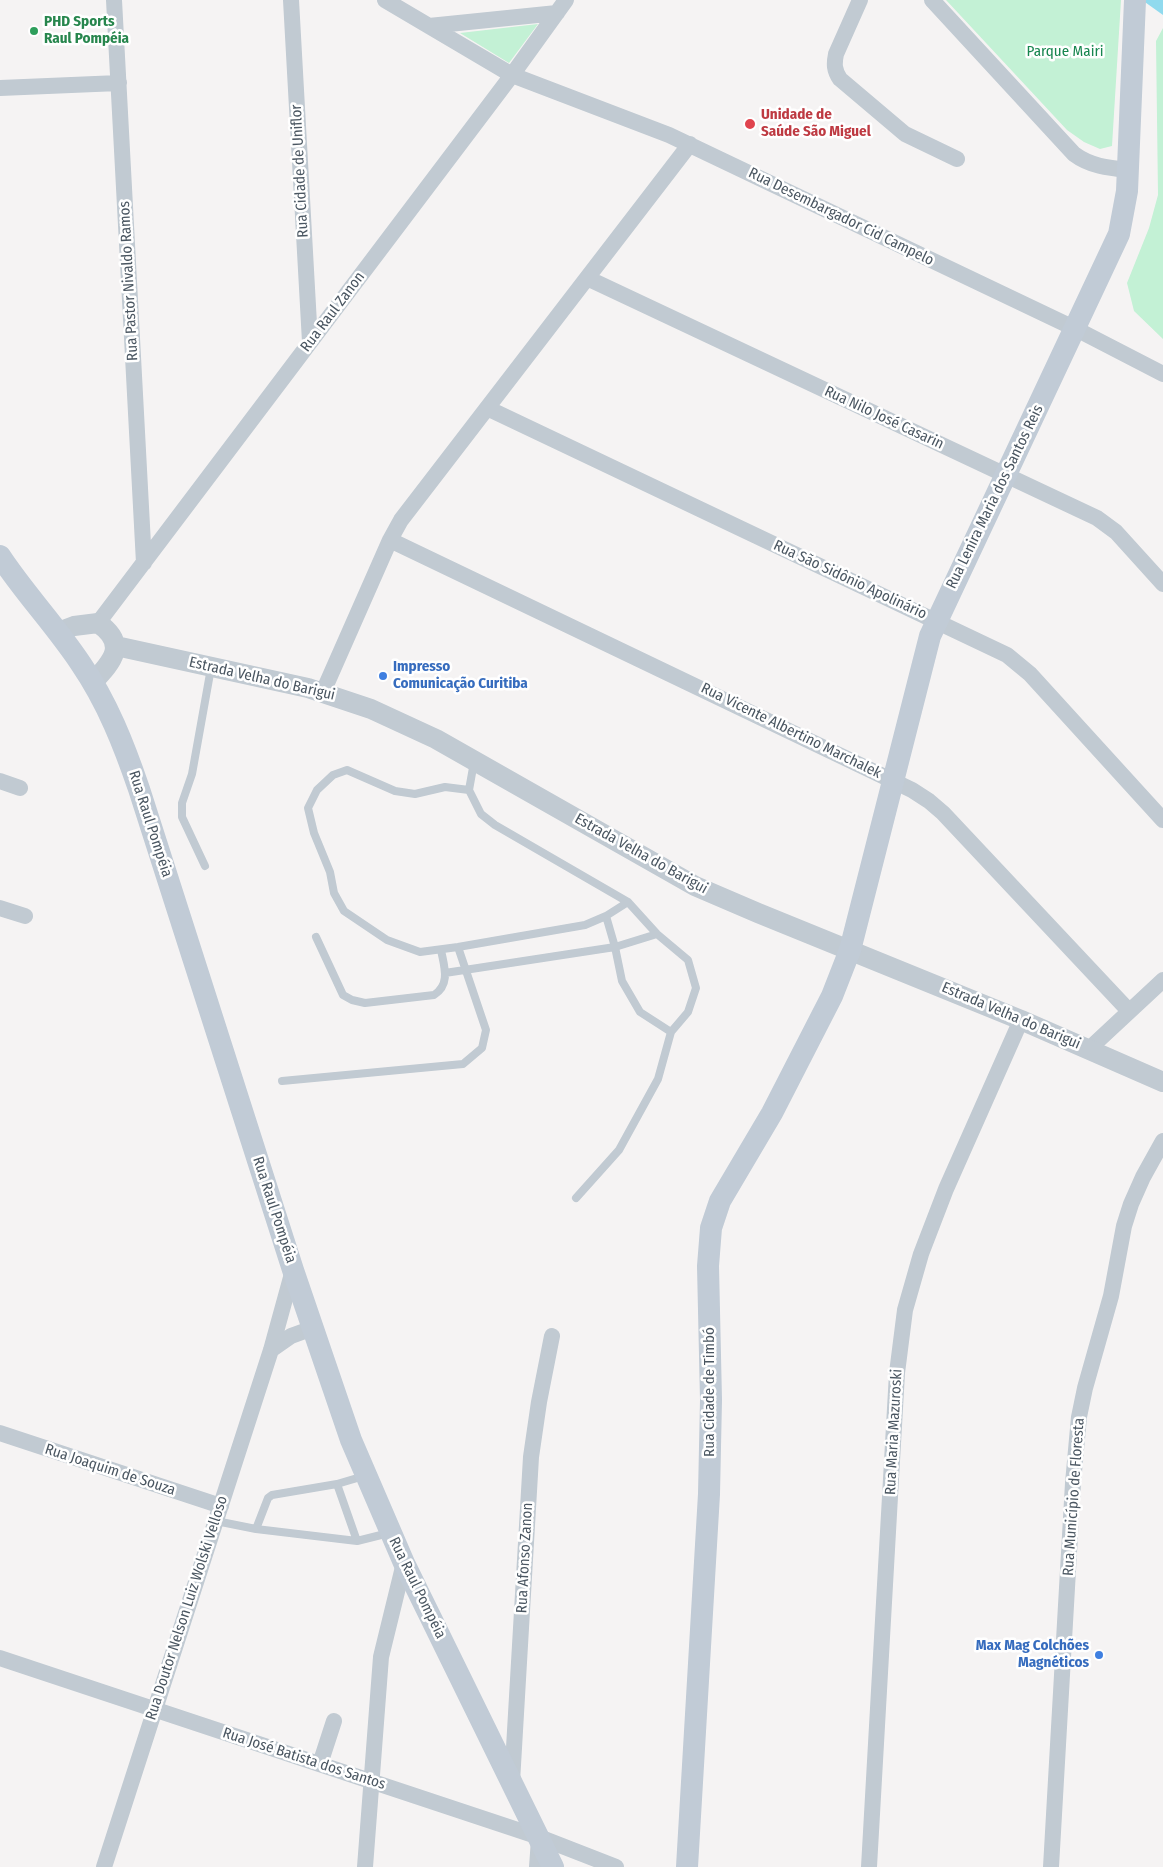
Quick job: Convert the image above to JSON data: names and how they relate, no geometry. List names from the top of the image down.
{
  "streets": {
    "main road": ["Rua Lenira Maria dos Santos Reis", "Rua Raul Pompéia", "Rua Cidade de Timbó"],
    "street": [
      "Rua Cidade de Uniflor",
      "Rua Desembargador Cid Campelo",
      "Rua Pastor Nivaldo Ramos",
      "Rua Raul Zanon",
      "Rua Nilo José Casarin",
      "Rua São Sidônio Apolinário",
      "Estrada Velha do Barigui",
      "Rua Vicente Albertino Marchalek",
      "Rua Maria Mazuroski",
      "Rua Joaquim de Souza",
      "Rua Município de Floresta",
      "Rua Afonso Zanon",
      "Rua Doutor Nelson Luiz Wolski Velloso",
      "Rua José Batista dos Santos"
    ]
  },
  "crossings": [
    ["Rua Cidade de Uniflor", "Rua Raul Zanon"],
    ["Rua Desembargador Cid Campelo", "Rua Raul Zanon"],
    ["Rua Desembargador Cid Campelo", "Rua Lenira Maria dos Santos Reis"],
    ["Rua Pastor Nivaldo Ramos", "Rua Raul Zanon"],
    ["Rua Nilo José Casarin", "Rua Lenira Maria dos Santos Reis"],
    ["Rua Lenira Maria dos Santos Reis", "Rua São Sidônio Apolinário"],
    ["Rua Lenira Maria dos Santos Reis", "Estrada Velha do Barigui"],
    ["Rua Lenira Maria dos Santos Reis", "Rua Vicente Albertino Marchalek"],
    ["Rua Lenira Maria dos Santos Reis", "Rua Cidade de Timbó"],
    ["Estrada Velha do Barigui", "Rua Cidade de Timbó"],
    ["Estrada Velha do Barigui", "Rua Maria Mazuroski"],
    ["Rua Raul Pompéia", "Rua Afonso Zanon"],
    ["Rua Raul Pompéia", "Rua Doutor Nelson Luiz Wolski Velloso"],
    ["Rua Raul Pompéia", "Rua José Batista dos Santos"],
    ["Rua Joaquim de Souza", "Rua Doutor Nelson Luiz Wolski Velloso"],
    ["Rua Doutor Nelson Luiz Wolski Velloso", "Rua José Batista dos Santos"]
  ],
  "parks": ["Parque Mairi"],
  "places": [
    "PHD Sports Raul Pompéia",
    "Unidade de Saúde São Miguel",
    "Impresso Comunicação Curitiba",
    "Max Mag Colchões Magnéticos"
  ]
}
